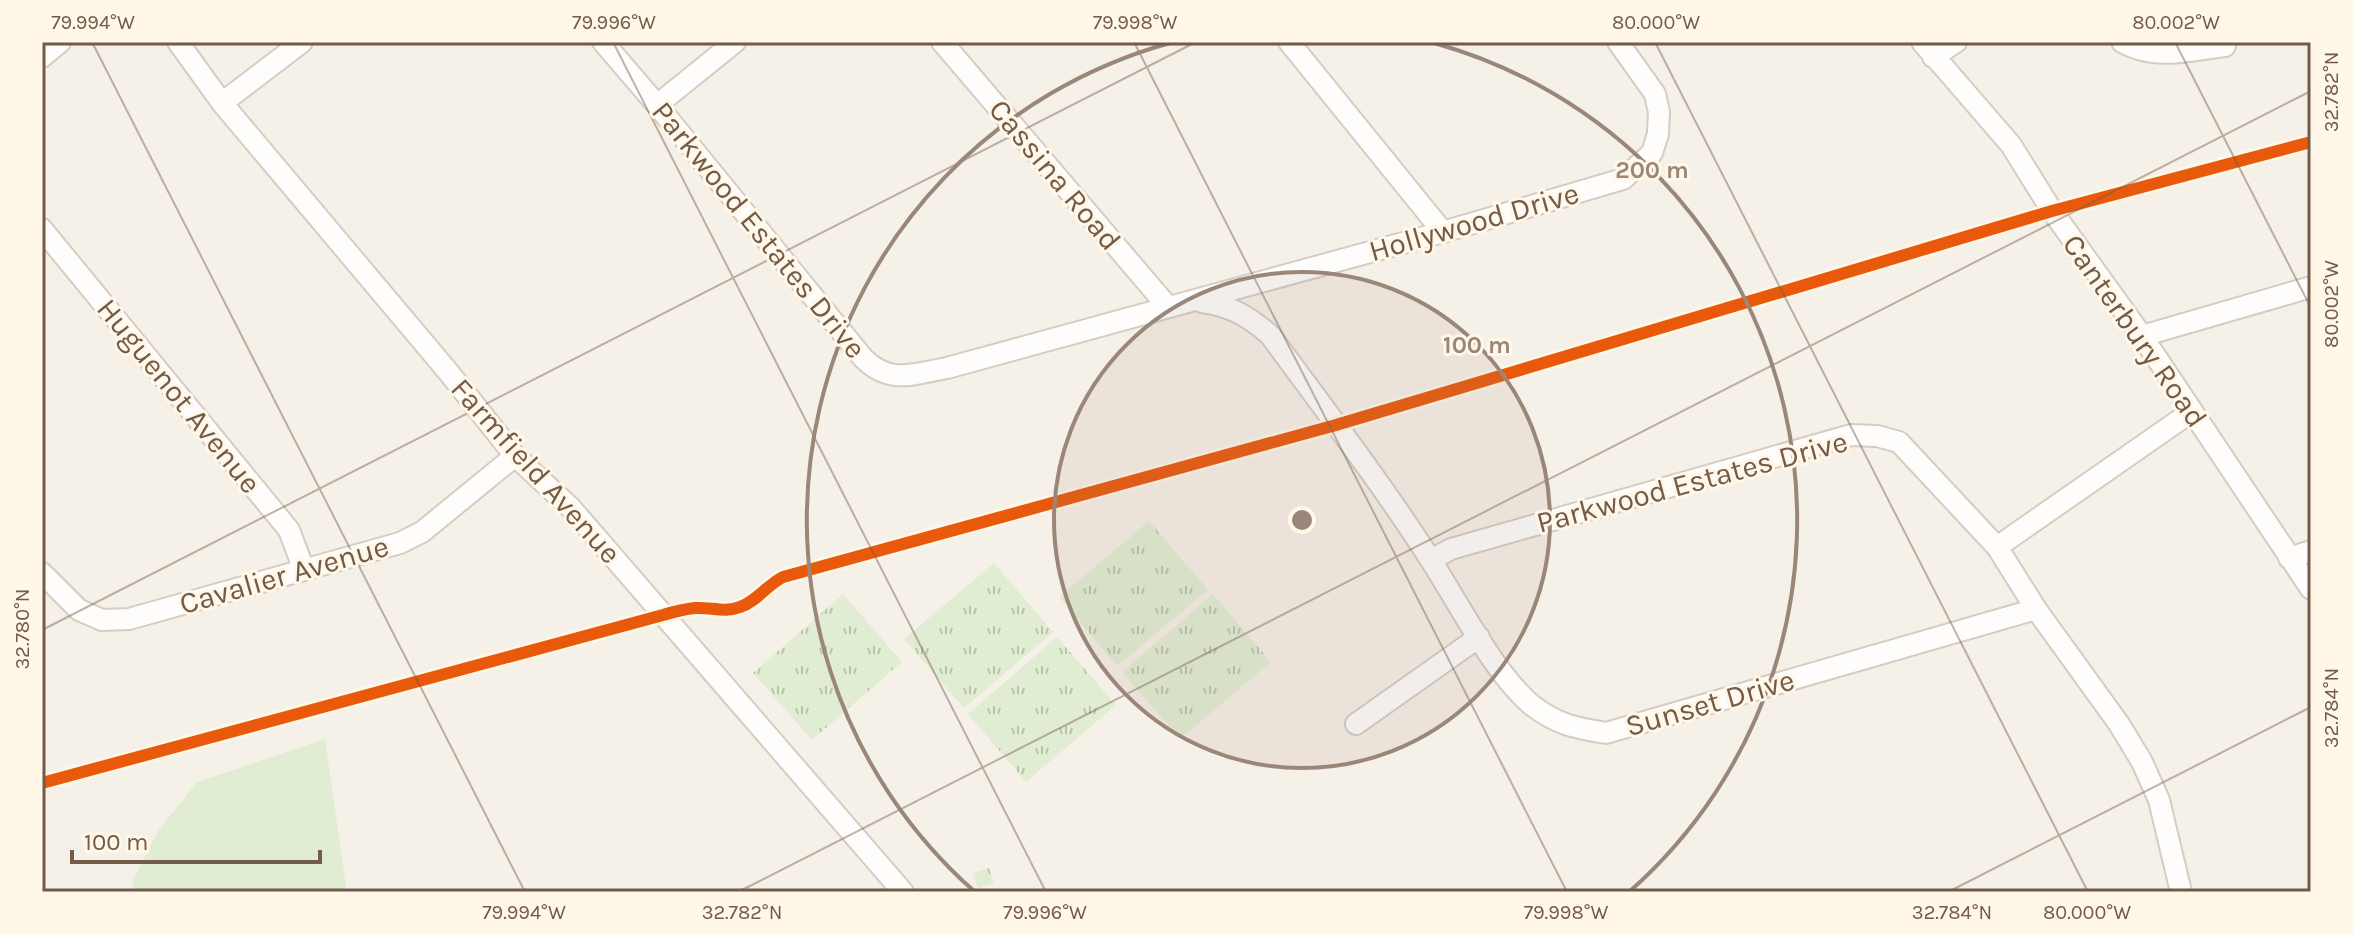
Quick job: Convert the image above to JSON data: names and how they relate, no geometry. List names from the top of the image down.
{
  "streets": {
    "street": [
      "Cassina Road",
      "Hollywood Drive",
      "Parkwood Estates Drive",
      "Canterbury Road",
      "Huguenot Avenue",
      "Farmfield Avenue",
      "Cavalier Avenue",
      "Sunset Drive"
    ]
  },
  "crossings": [
    ["Cassina Road", "Hollywood Drive"],
    ["Cassina Road", "Parkwood Estates Drive"],
    ["Hollywood Drive", "Parkwood Estates Drive"],
    ["Hollywood Drive", "Sunset Drive"],
    ["Parkwood Estates Drive", "Sunset Drive"],
    ["Huguenot Avenue", "Cavalier Avenue"],
    ["Farmfield Avenue", "Cavalier Avenue"]
  ],
  "scale_bar": "100 m",
  "coordinates": [
    "79.994°W",
    "79.996°W",
    "79.998°W",
    "80.000°W",
    "80.002°W",
    "32.782°N",
    "32.780°N",
    "32.784°N"
  ],
  "rings": ["200 m", "100 m"]
}
